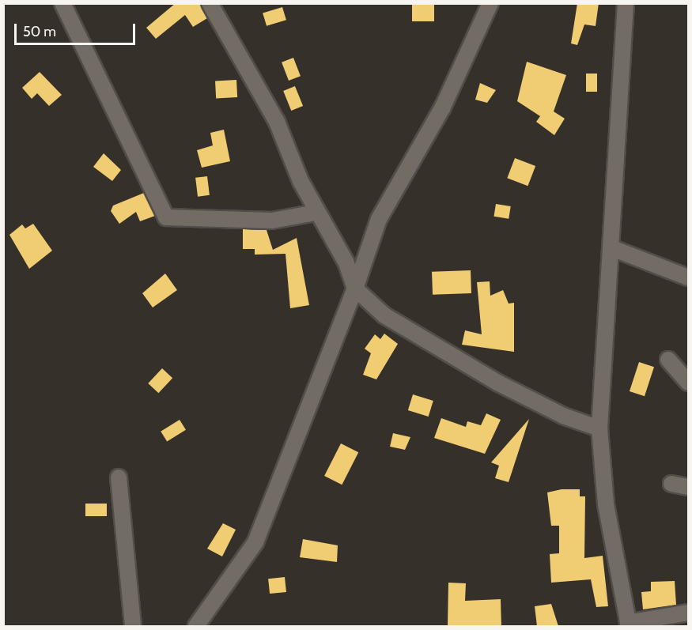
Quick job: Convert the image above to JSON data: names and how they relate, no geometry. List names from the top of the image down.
{
  "scale_bar": "50 m"
}
